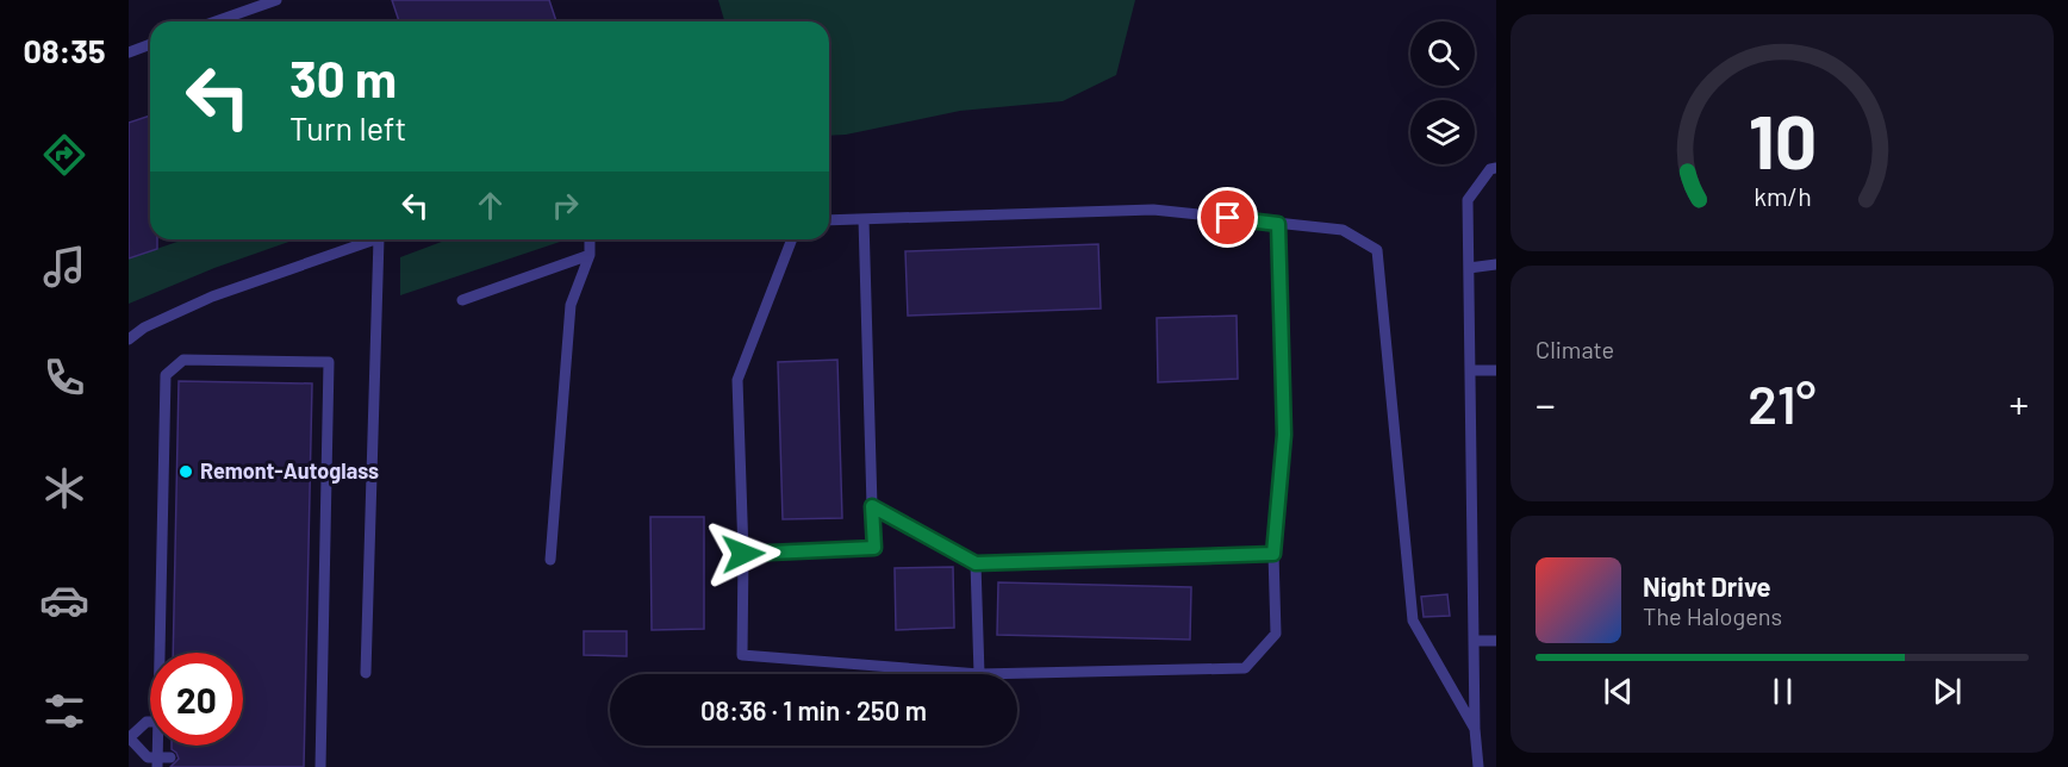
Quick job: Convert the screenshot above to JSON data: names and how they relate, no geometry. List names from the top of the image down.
{
  "places": ["Remont-Autoglass"],
  "page": {
    "tabs": "08:35",
    "turn": ["30 m", "Turn left"],
    "tile": "Climate",
    "heat": ["−", "21°", "+"],
    "song": ["Night Drive", "The Halogens"],
    "limit": "20",
    "trip": "08:36 · 1 min · 250 m",
    "gauge": ["10", "km/h"]
  }
}
